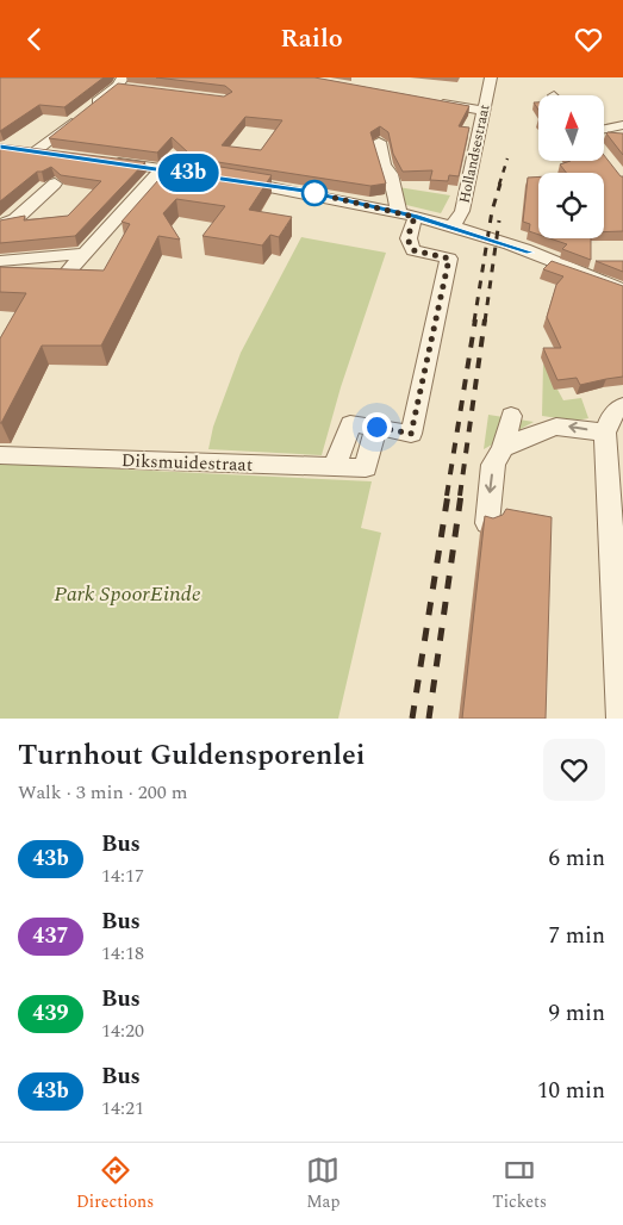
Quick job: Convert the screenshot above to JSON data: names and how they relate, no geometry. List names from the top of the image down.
{
  "streets": {
    "street": ["Hollandsestraat", "Diksmuidestraat"]
  },
  "parks": ["Park SpoorEinde"],
  "lines": ["bus line 43b"],
  "north": "top",
  "page": {
    "header": "Railo",
    "on_map": "43b",
    "heading": ["Turnhout Guldensporenlei", "Walk · 3 min · 200 m"],
    "list": [
      {
        "mark": "43b",
        "name": "Bus",
        "note": "14:17",
        "value": "6 min"
      },
      {
        "mark": "437",
        "name": "Bus",
        "note": "14:18",
        "value": "7 min"
      },
      {
        "mark": "439",
        "name": "Bus",
        "note": "14:20",
        "value": "9 min"
      },
      {
        "mark": "43b",
        "name": "Bus",
        "note": "14:21",
        "value": "10 min"
      }
    ],
    "tabs": ["Directions", "Map", "Tickets"]
  }
}
